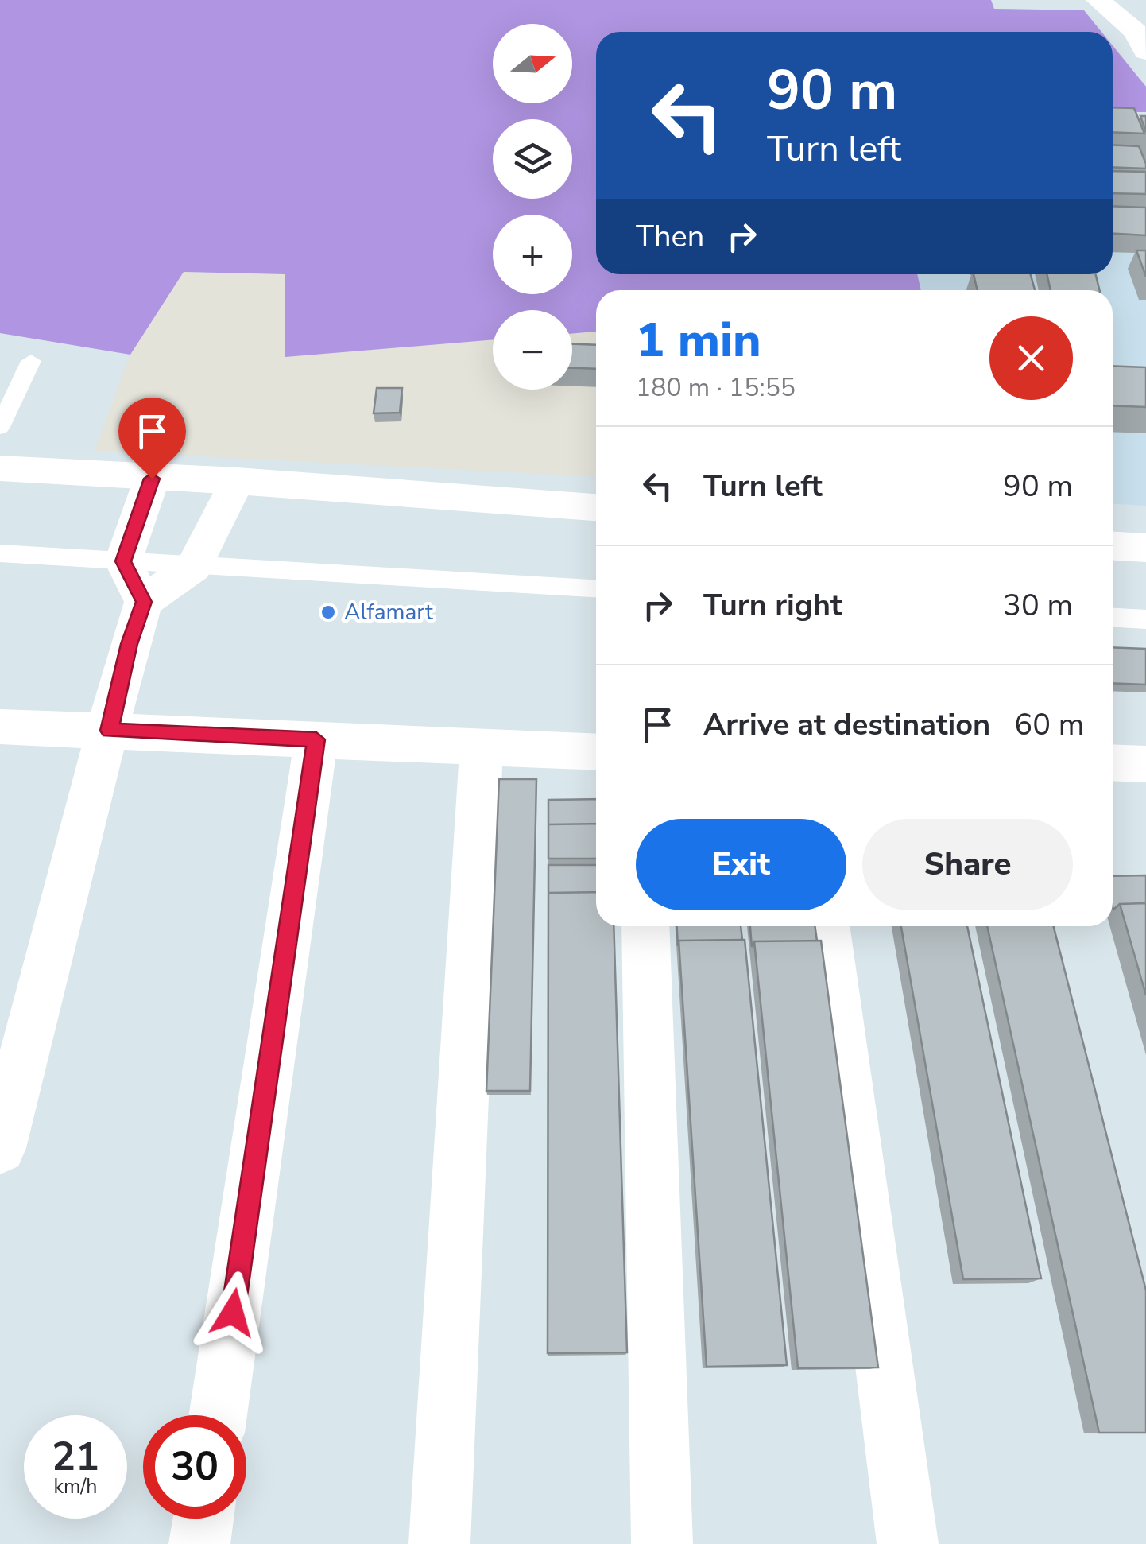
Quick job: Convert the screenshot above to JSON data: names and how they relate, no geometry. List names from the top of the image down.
{
  "places": ["Alfamart"],
  "north": "right",
  "page": {
    "map_buttons": ["+", "−"],
    "turn": ["90 m", "Turn left"],
    "then": "Then",
    "heading": ["1 min", "180 m · 15:55"],
    "list": [
      {
        "name": "Turn left",
        "value": "90 m"
      },
      {
        "name": "Turn right",
        "value": "30 m"
      },
      {
        "name": "Arrive at destination",
        "value": "60 m"
      }
    ],
    "buttons": ["Exit", "Share"],
    "speed": "21 km/h",
    "limit": "30"
  }
}
